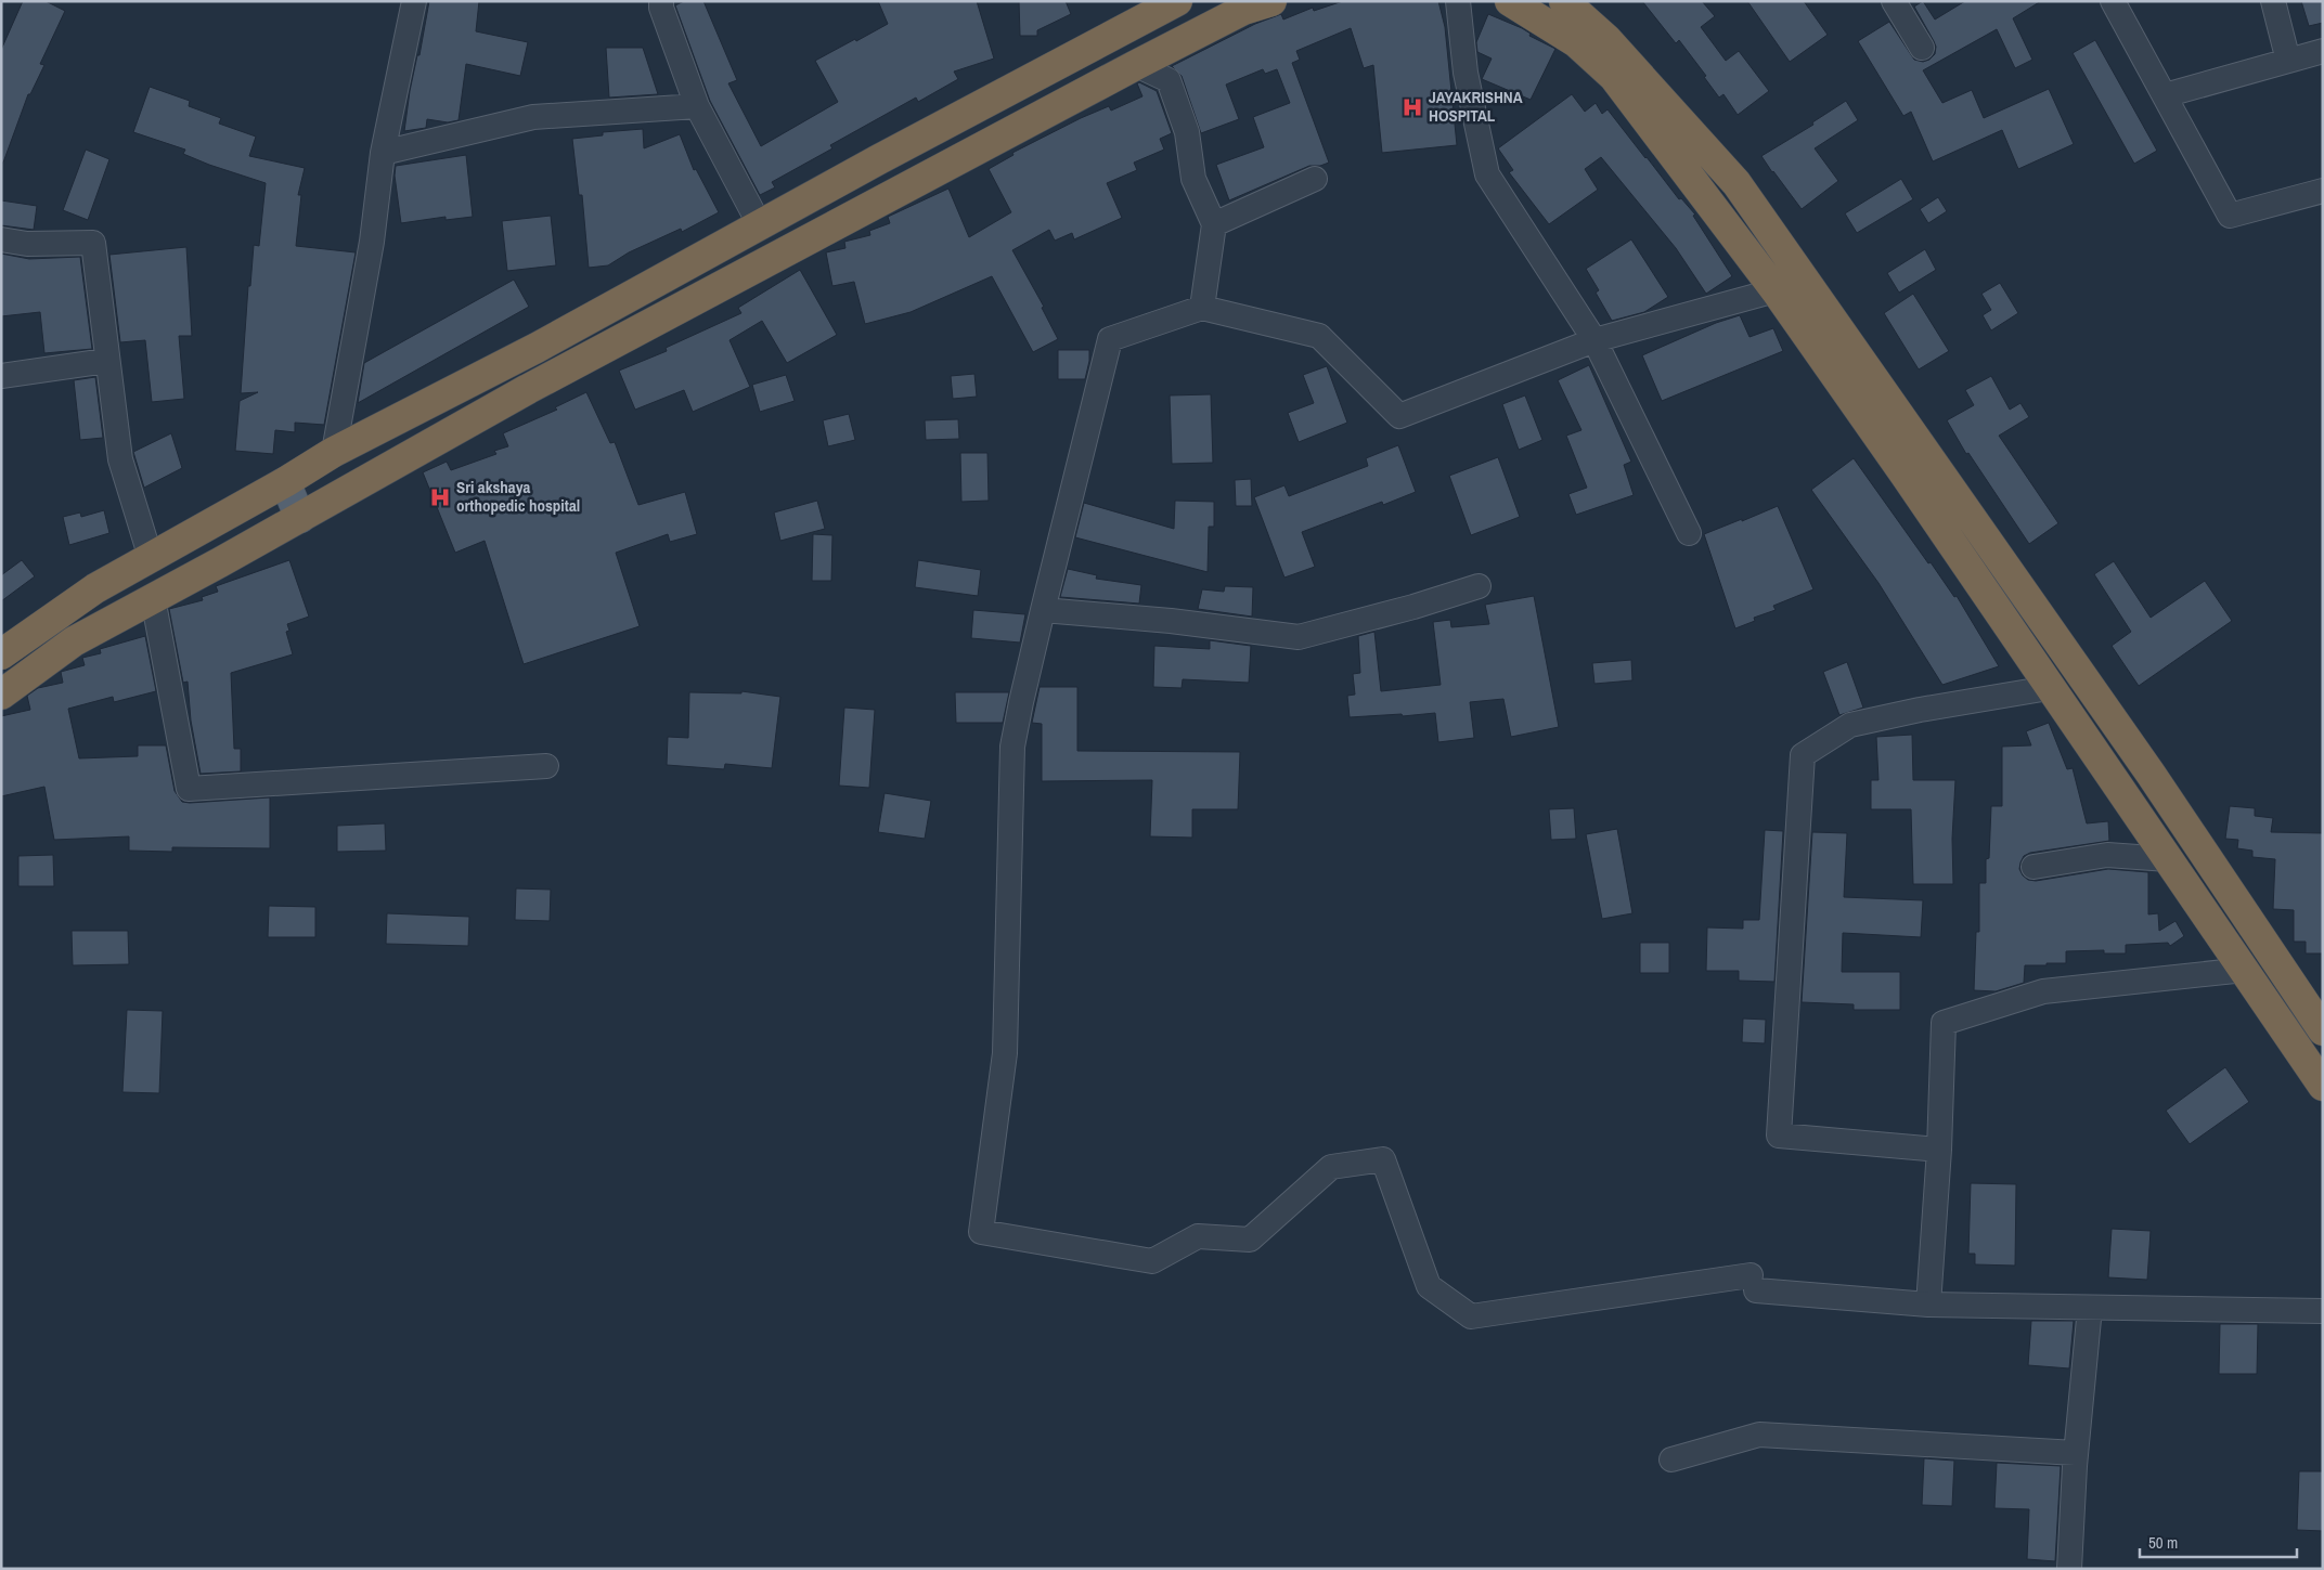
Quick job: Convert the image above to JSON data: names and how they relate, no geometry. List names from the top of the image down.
{
  "places": {
    "hospital": ["JAYAKRISHNA HOSPITAL", "Sri akshaya orthopedic hospital"]
  },
  "scale_bar": "50 m"
}
